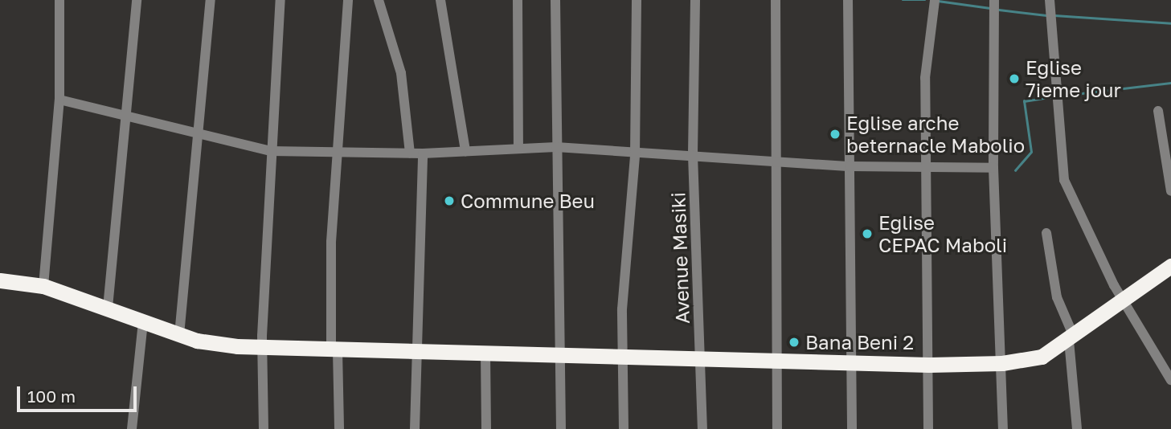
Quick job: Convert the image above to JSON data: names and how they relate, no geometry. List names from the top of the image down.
{
  "streets": {
    "street": ["Avenue Masiki"]
  },
  "places": [
    "Eglise 7ieme jour",
    "Eglise arche beternacle Mabolio",
    "Commune Beu",
    "Eglise CEPAC Maboli",
    "Bana Beni 2"
  ],
  "scale_bar": "100 m"
}
